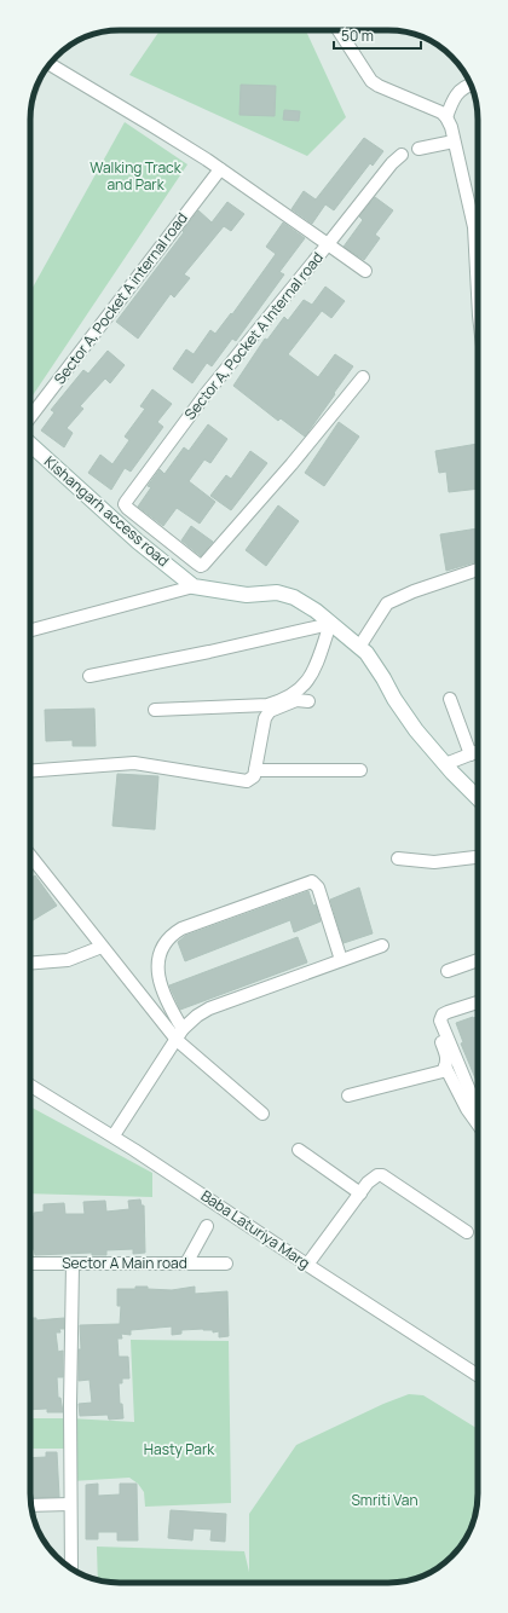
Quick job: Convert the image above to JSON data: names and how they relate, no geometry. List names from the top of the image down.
{
  "streets": {
    "street": [
      "Sector A, Pocket A internal road",
      "Sector A, Pocket A Internal road",
      "Kishangarh access road",
      "Baba Laturiya Marg",
      "Sector A Main road"
    ]
  },
  "crossings": [
    ["Sector A, Pocket A internal road", "Sector A, Pocket A Internal road"]
  ],
  "parks": ["Walking Track and Park", "Hasty Park", "Smriti Van"],
  "scale_bar": "50 m"
}
